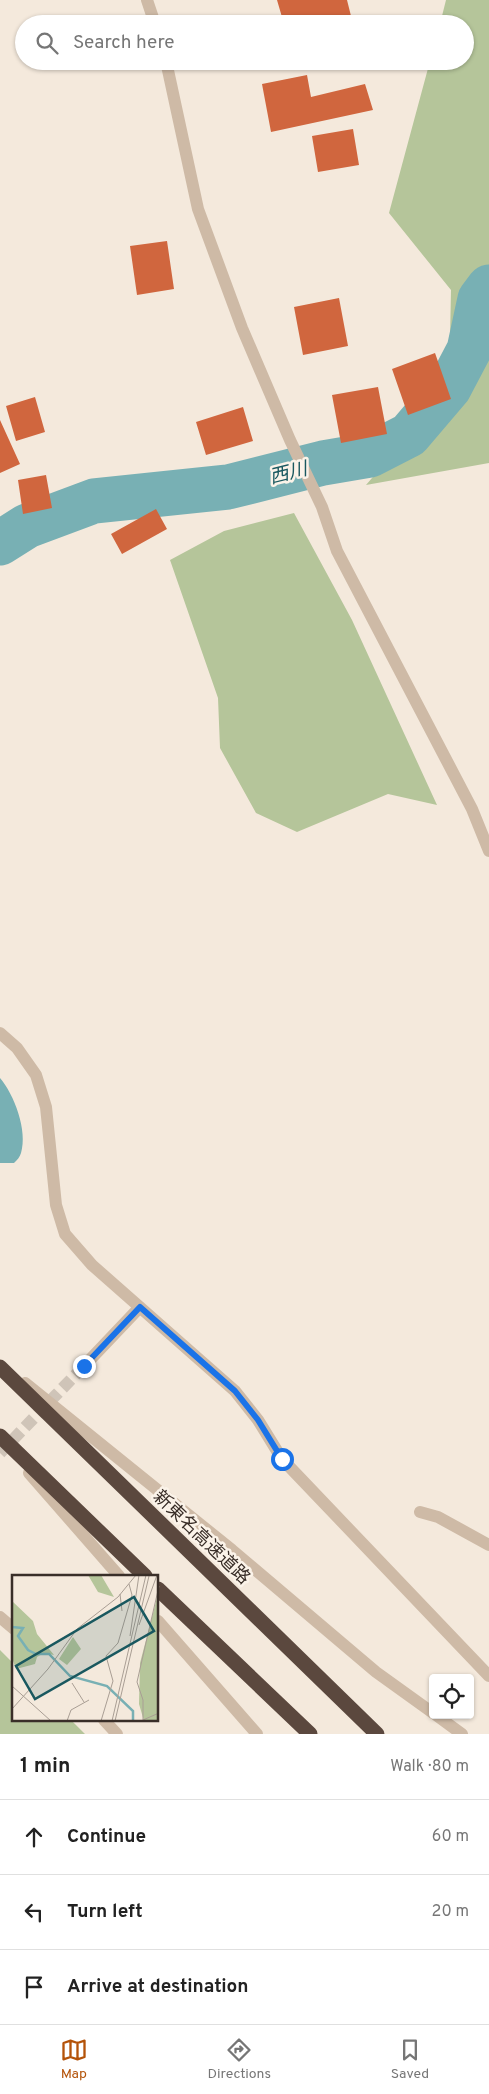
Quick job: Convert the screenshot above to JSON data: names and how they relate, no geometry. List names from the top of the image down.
{
  "streets": {
    "highway": ["新東名高速道路"]
  },
  "water": ["西川"],
  "page": {
    "search": "Search here",
    "heading": ["1 min", "Walk · 80 m"],
    "list": [
      ["Continue", "60 m"],
      ["Turn left", "20 m"],
      "Arrive at destination"
    ],
    "nav": ["Map", "Directions", "Saved"]
  }
}
